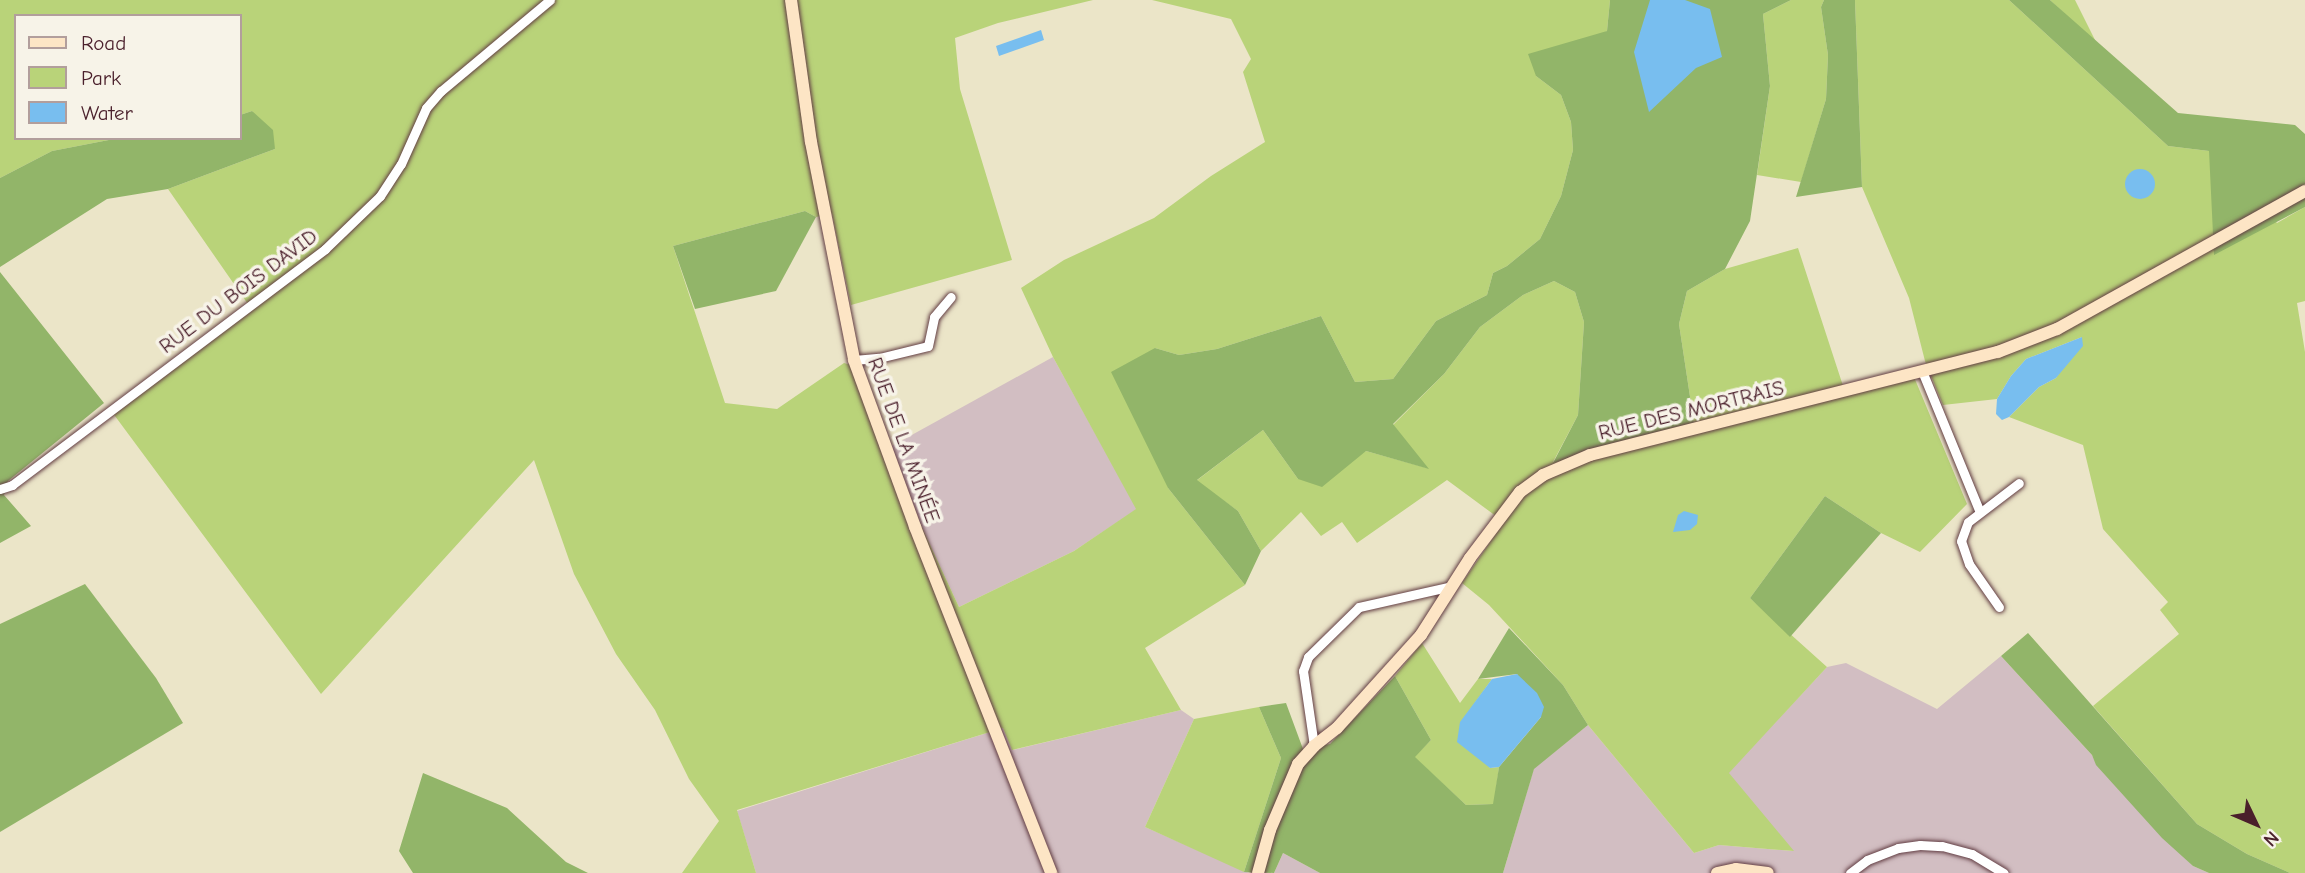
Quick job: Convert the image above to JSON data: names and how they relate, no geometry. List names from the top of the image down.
{
  "streets": {
    "street": ["RUE DU BOIS DAVID", "RUE DES MORTRAIS", "RUE DE LA MINÉE"]
  },
  "legend": ["Road", "Park", "Water"],
  "north": "bottom right"
}
